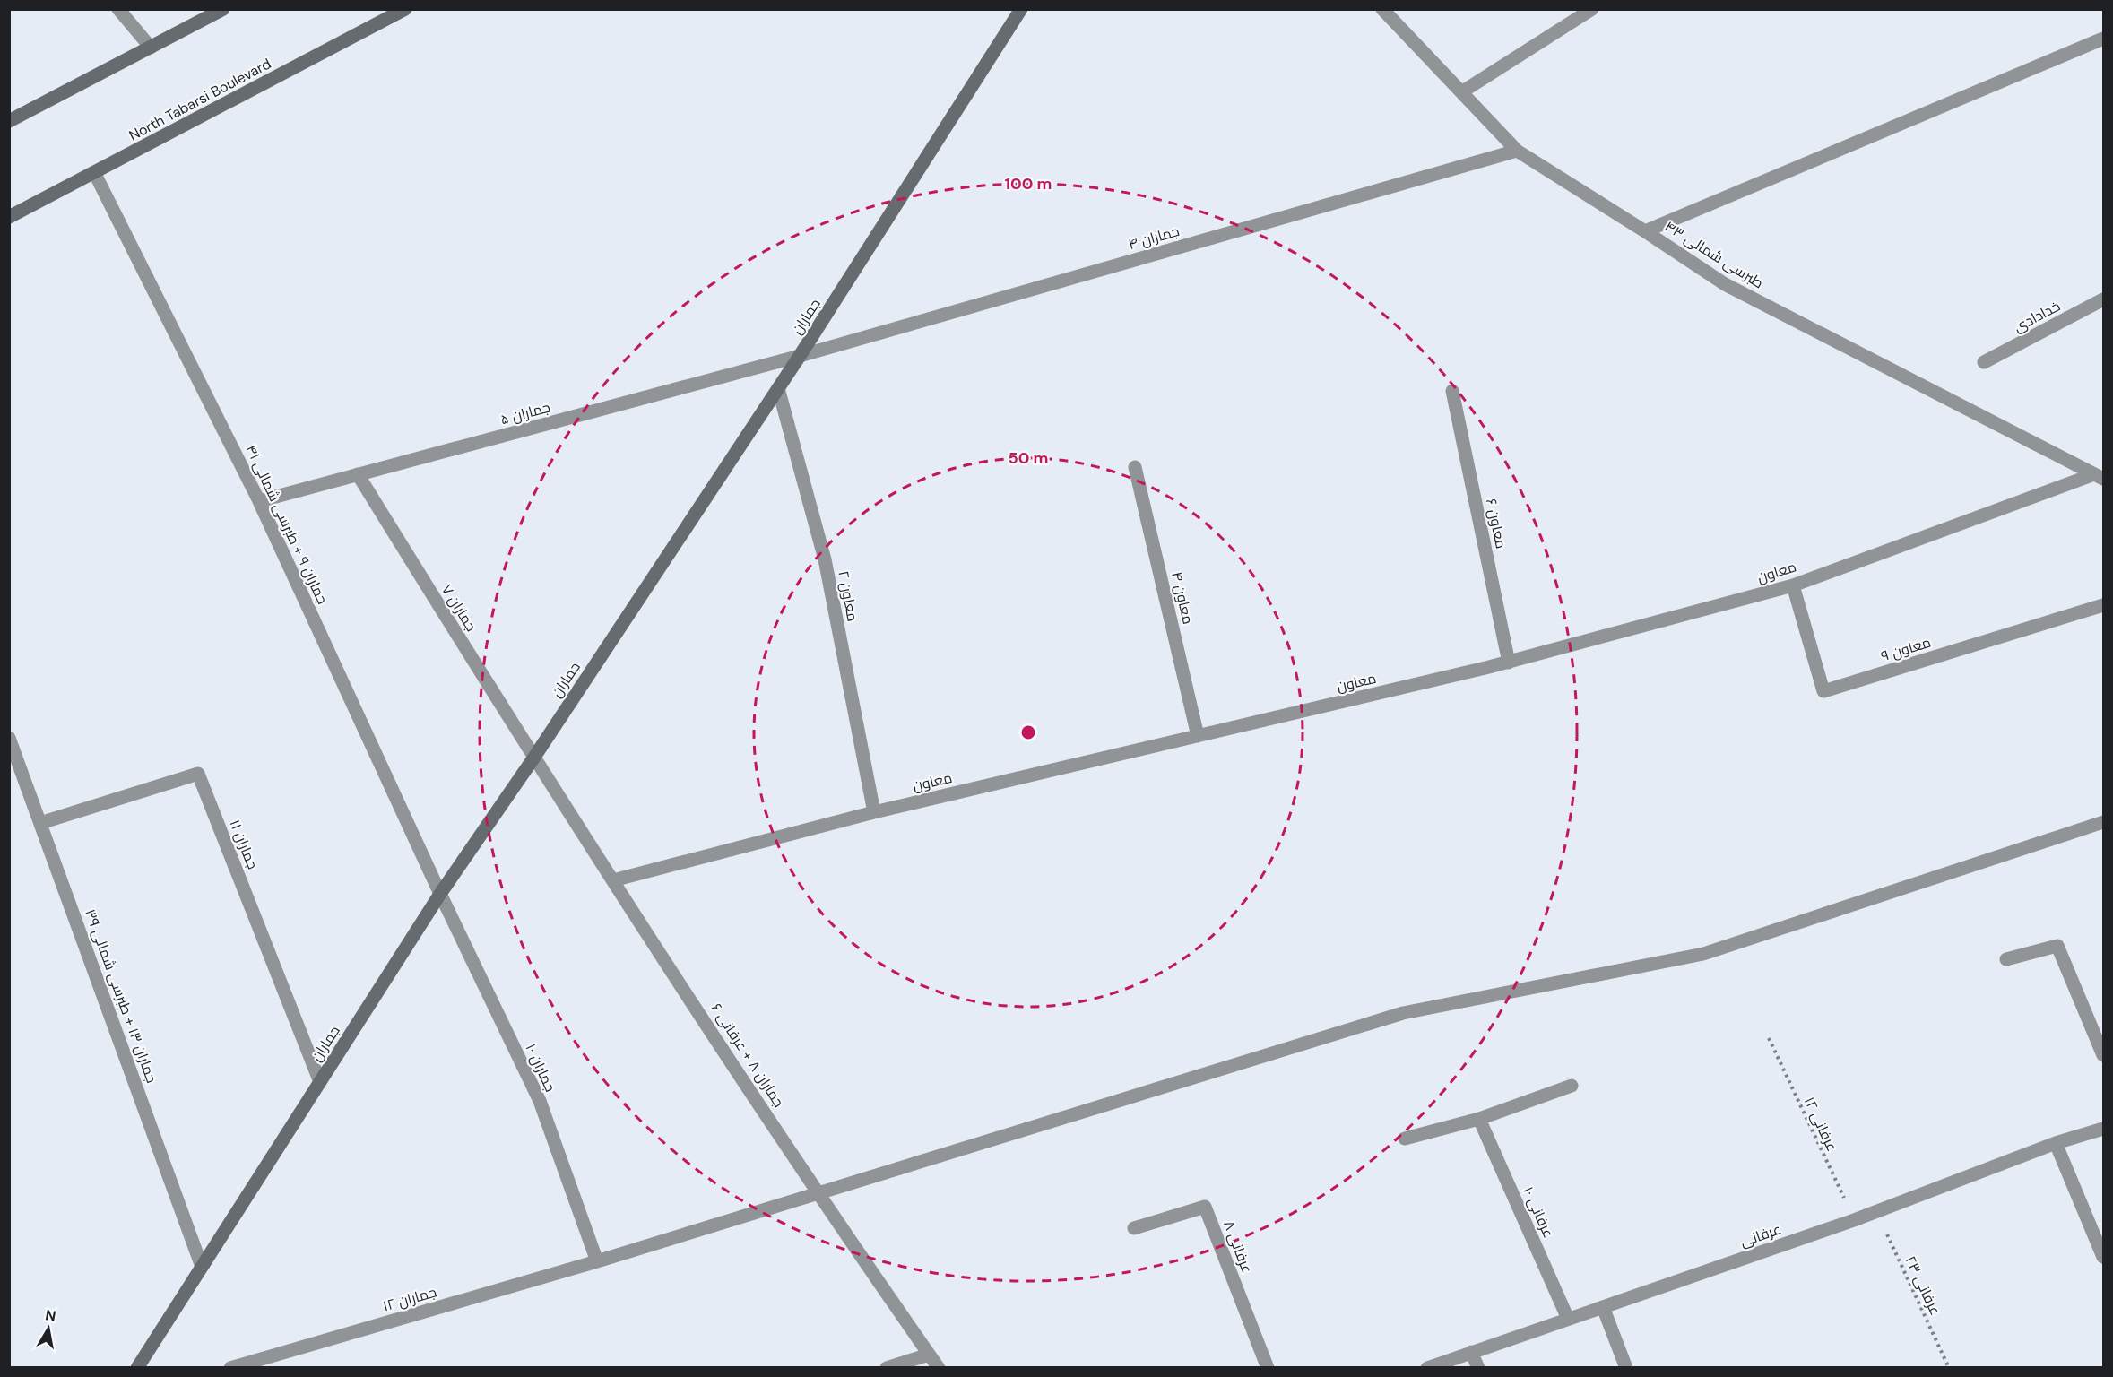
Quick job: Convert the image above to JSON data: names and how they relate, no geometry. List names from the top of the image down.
{
  "streets": {
    "street": [
      "North Tabarsi Boulevard",
      "جماران ۴",
      "طبرسی شمالی ۴۳",
      "جماران",
      "خدادادی",
      "جماران ۵",
      "معاون ۶",
      "جماران ۹ + طبرسی شمالی ۴۱",
      "معاون",
      "معاون ۲",
      "معاون ۴",
      "جماران ۷",
      "معاون ۹",
      "جماران ۱۱",
      "جماران ۱۳ + طبرسی شمالی ۳۹",
      "جماران ۸ + عرفانی ۶",
      "جماران ۱۰",
      "عرفانی ۱۰",
      "عرفانی",
      "عرفانی ۸",
      "جماران ۱۲"
    ],
    "path": ["عرفانی ۱۲", "عرفانی ۲۳"]
  },
  "crossings": [
    ["North Tabarsi Boulevard", "جماران ۹ + طبرسی شمالی ۴۱"],
    ["جماران ۴", "طبرسی شمالی ۴۳"],
    ["جماران ۴", "جماران"],
    ["جماران ۴", "جماران ۵"],
    ["طبرسی شمالی ۴۳", "معاون"],
    ["جماران", "جماران ۵"],
    ["جماران", "جماران ۹ + طبرسی شمالی ۴۱"],
    ["جماران", "معاون ۲"],
    ["جماران", "جماران ۷"],
    ["جماران", "جماران ۱۱"],
    ["جماران", "جماران ۱۳ + طبرسی شمالی ۳۹"],
    ["جماران", "جماران ۸ + عرفانی ۶"],
    ["جماران", "جماران ۱۰"],
    ["جماران ۵", "جماران ۹ + طبرسی شمالی ۴۱"],
    ["جماران ۵", "جماران ۷"],
    ["معاون ۶", "معاون"],
    ["جماران ۹ + طبرسی شمالی ۴۱", "جماران ۱۰"],
    ["معاون", "معاون ۲"],
    ["معاون", "معاون ۴"],
    ["معاون", "معاون ۹"],
    ["معاون", "جماران ۸ + عرفانی ۶"],
    ["جماران ۷", "جماران ۸ + عرفانی ۶"],
    ["جماران ۱۱", "جماران ۱۳ + طبرسی شمالی ۳۹"],
    ["جماران ۸ + عرفانی ۶", "جماران ۱۲"],
    ["جماران ۱۰", "جماران ۱۲"],
    ["عرفانی ۱۲", "عرفانی"],
    ["عرفانی ۱۰", "عرفانی"],
    ["عرفانی", "عرفانی ۲۳"]
  ],
  "north": "top",
  "rings": ["100 m", "50 m"]
}
